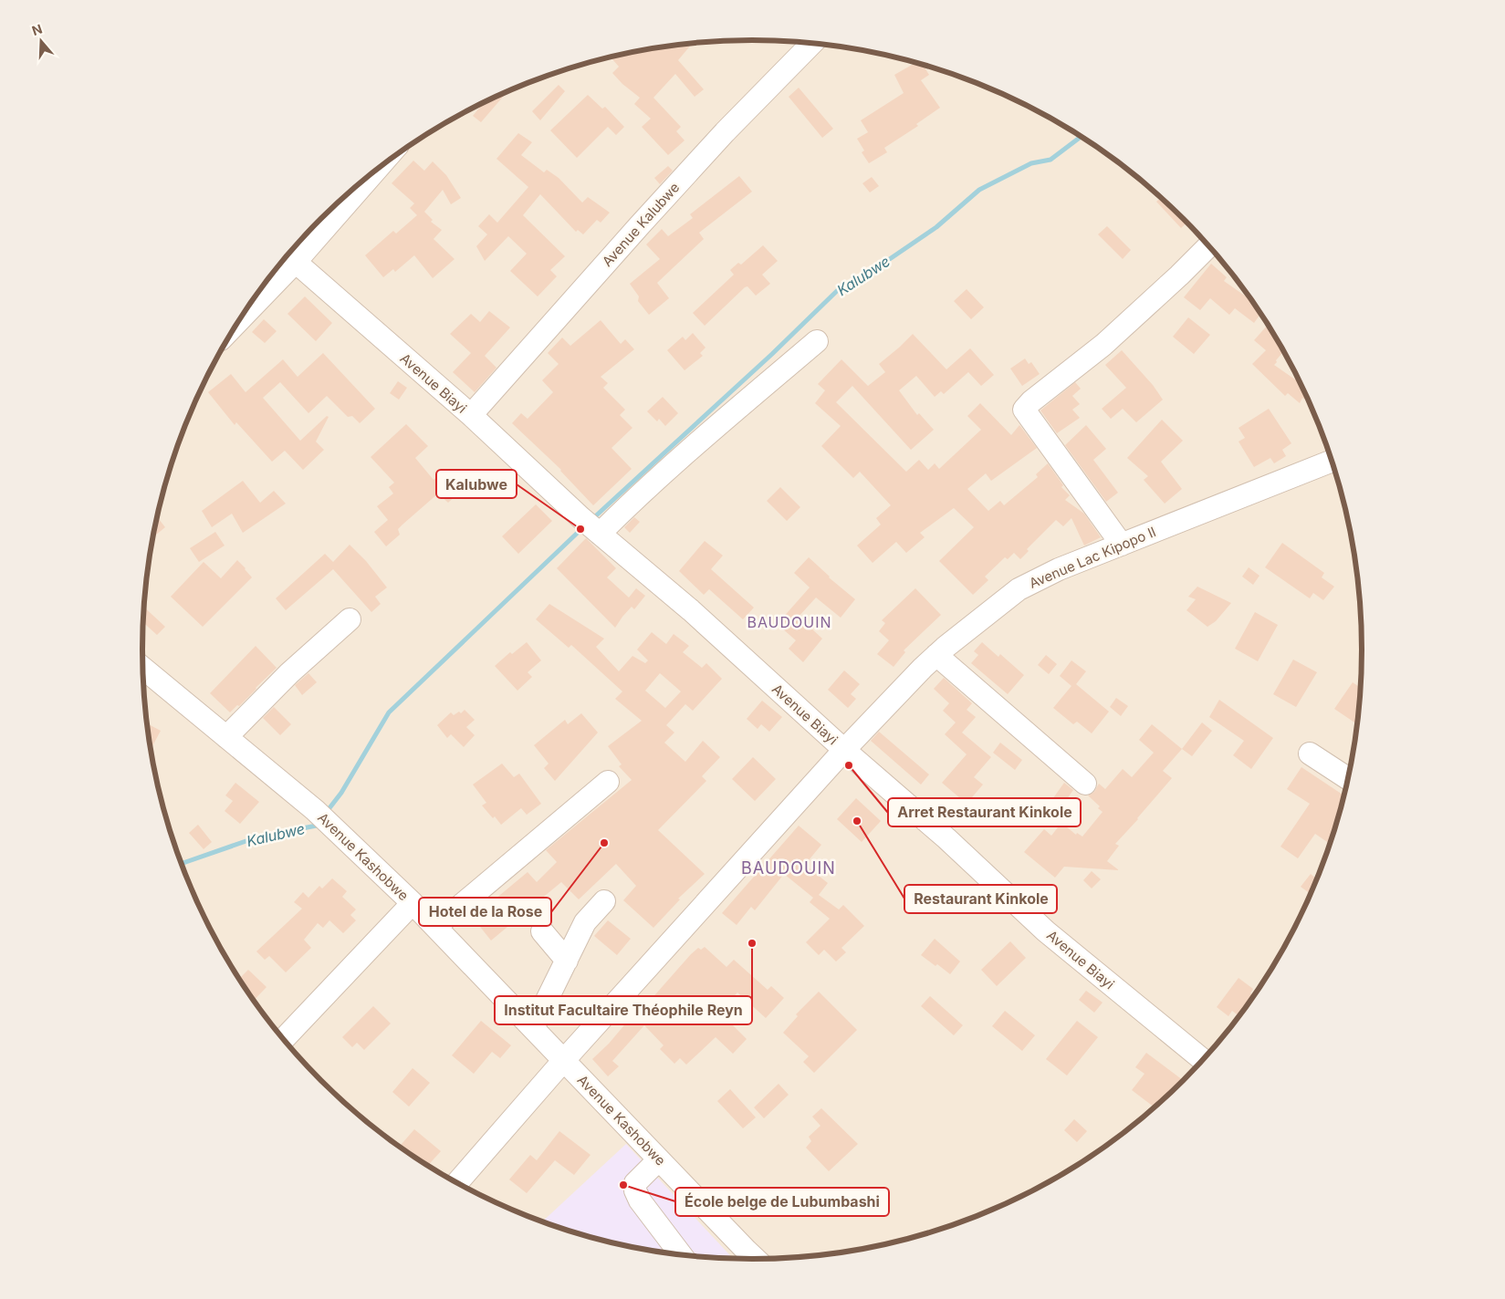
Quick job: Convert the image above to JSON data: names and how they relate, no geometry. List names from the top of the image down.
{
  "streets": {
    "street": [
      "Avenue Kalubwe",
      "Avenue Biayi",
      "Avenue Lac Kipopo II",
      "Avenue Kashobwe"
    ]
  },
  "crossings": [
    ["Avenue Kalubwe", "Avenue Biayi"],
    ["Avenue Biayi", "Avenue Lac Kipopo II"],
    ["Avenue Lac Kipopo II", "Avenue Kashobwe"]
  ],
  "districts": ["BAUDOUIN", "BAUDOUIN"],
  "water": ["Kalubwe"],
  "places": [
    "Kalubwe",
    "Arret Restaurant Kinkole",
    "Restaurant Kinkole",
    "Hotel de la Rose",
    "Institut Facultaire Théophile Reyn",
    "École belge de Lubumbashi"
  ],
  "north": "top"
}
